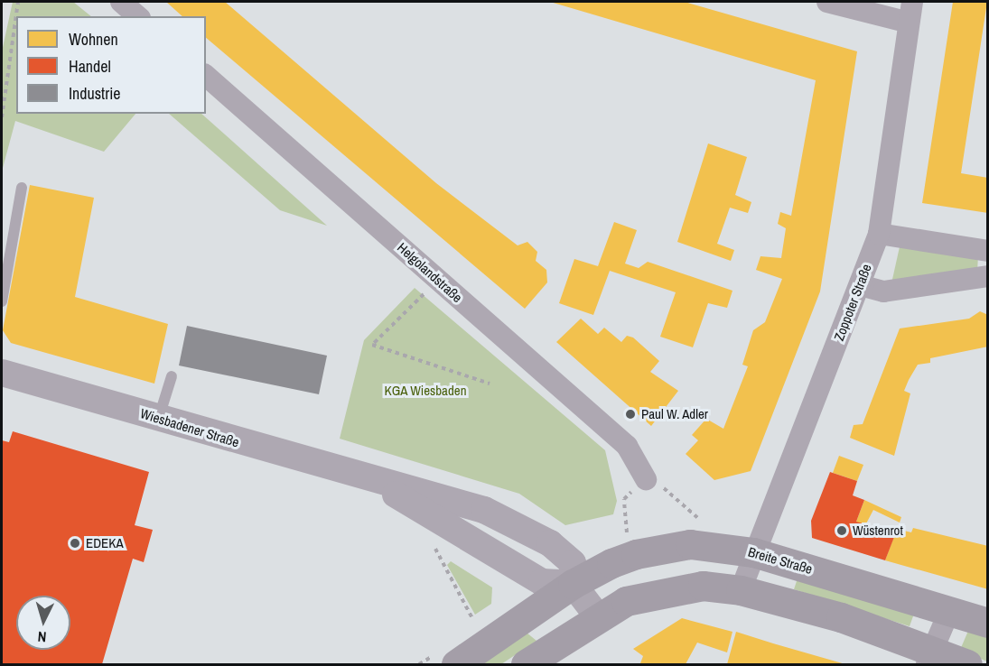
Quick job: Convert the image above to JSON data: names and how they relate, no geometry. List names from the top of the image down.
{
  "streets": {
    "main road": ["Breite Straße"],
    "street": ["Helgolandstraße", "Zoppoter Straße", "Wiesbadener Straße"]
  },
  "crossings": [
    ["Zoppoter Straße", "Breite Straße"],
    ["Wiesbadener Straße", "Breite Straße"]
  ],
  "parks": ["KGA Wiesbaden"],
  "places": ["Paul W. Adler", "Wüstenrot", "EDEKA"],
  "legend": ["Wohnen", "Handel", "Industrie"],
  "north": "bottom"
}
